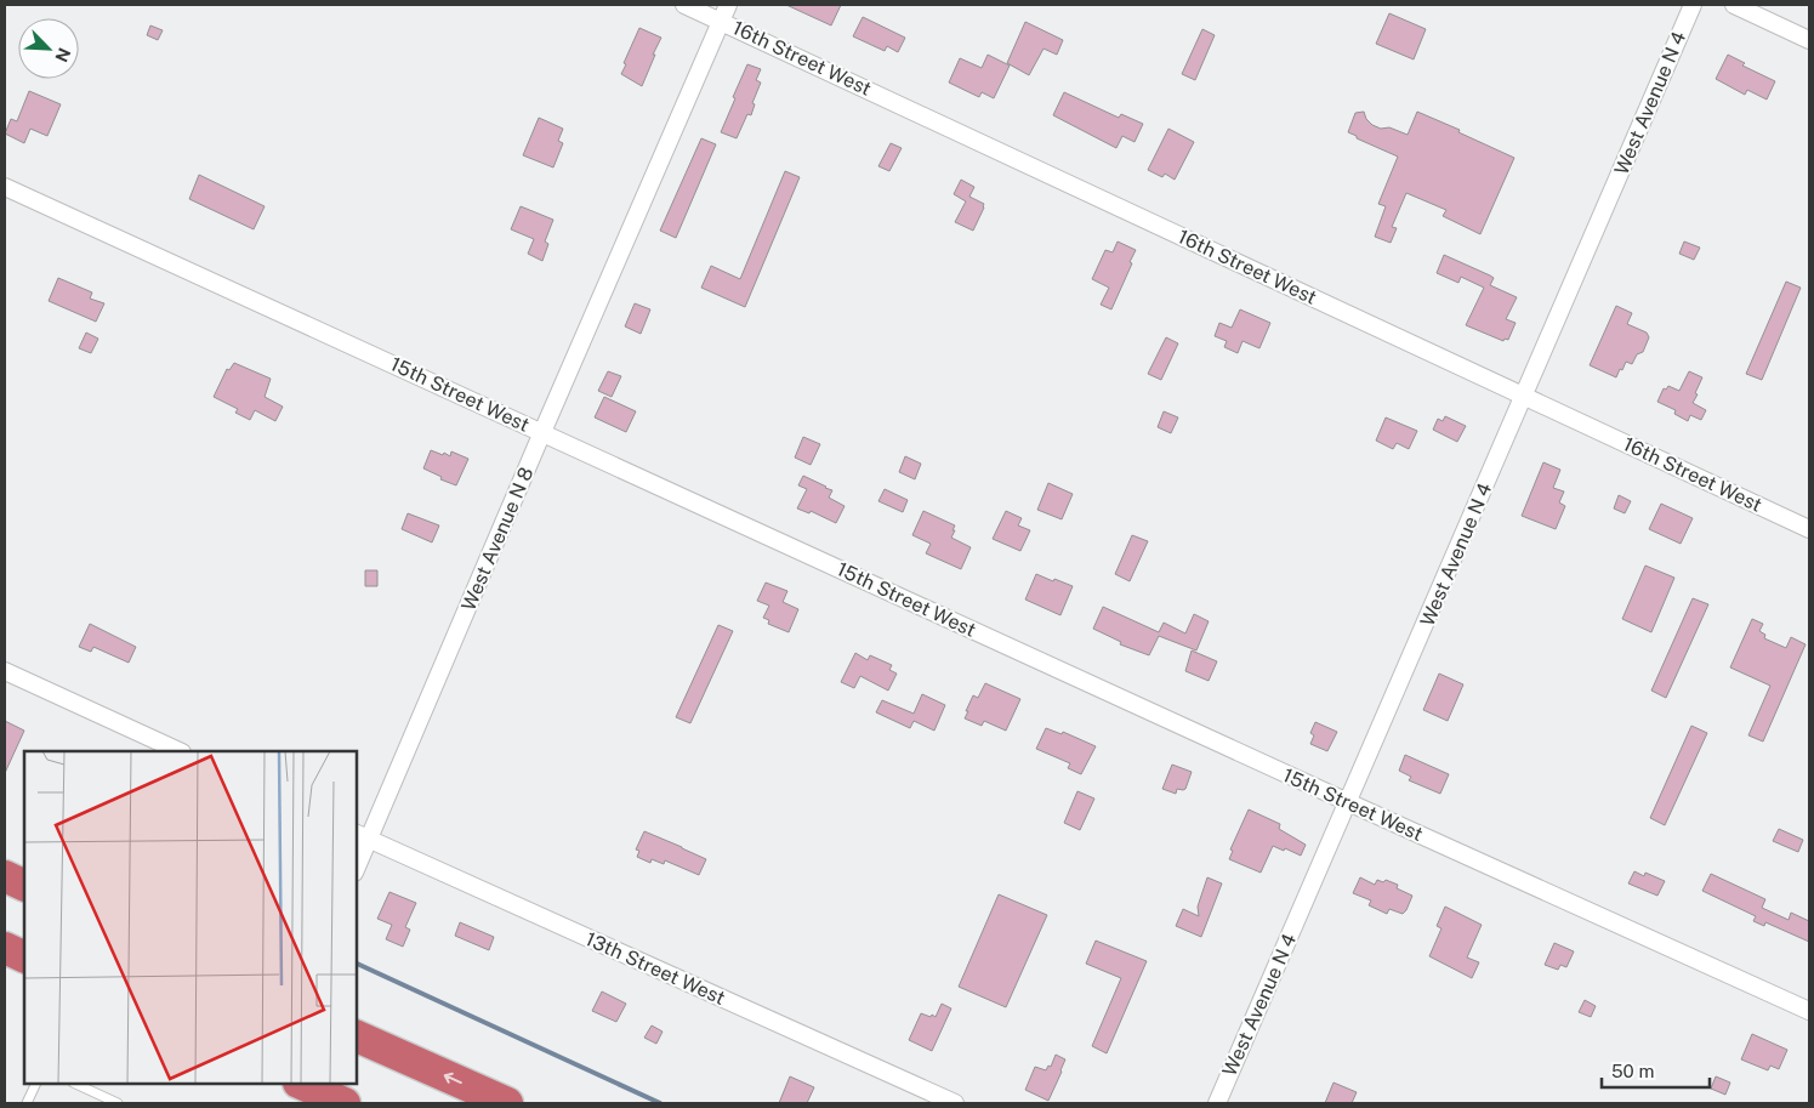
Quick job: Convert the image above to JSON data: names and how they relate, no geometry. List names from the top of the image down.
{
  "streets": {
    "street": [
      "16th Street West",
      "West Avenue N 4",
      "15th Street West",
      "West Avenue N 8",
      "13th Street West"
    ]
  },
  "crossings": [
    ["16th Street West", "West Avenue N 4"],
    ["16th Street West", "West Avenue N 8"],
    ["West Avenue N 4", "15th Street West"],
    ["15th Street West", "West Avenue N 8"],
    ["West Avenue N 8", "13th Street West"]
  ],
  "scale_bar": "50 m",
  "north": "bottom right"
}
